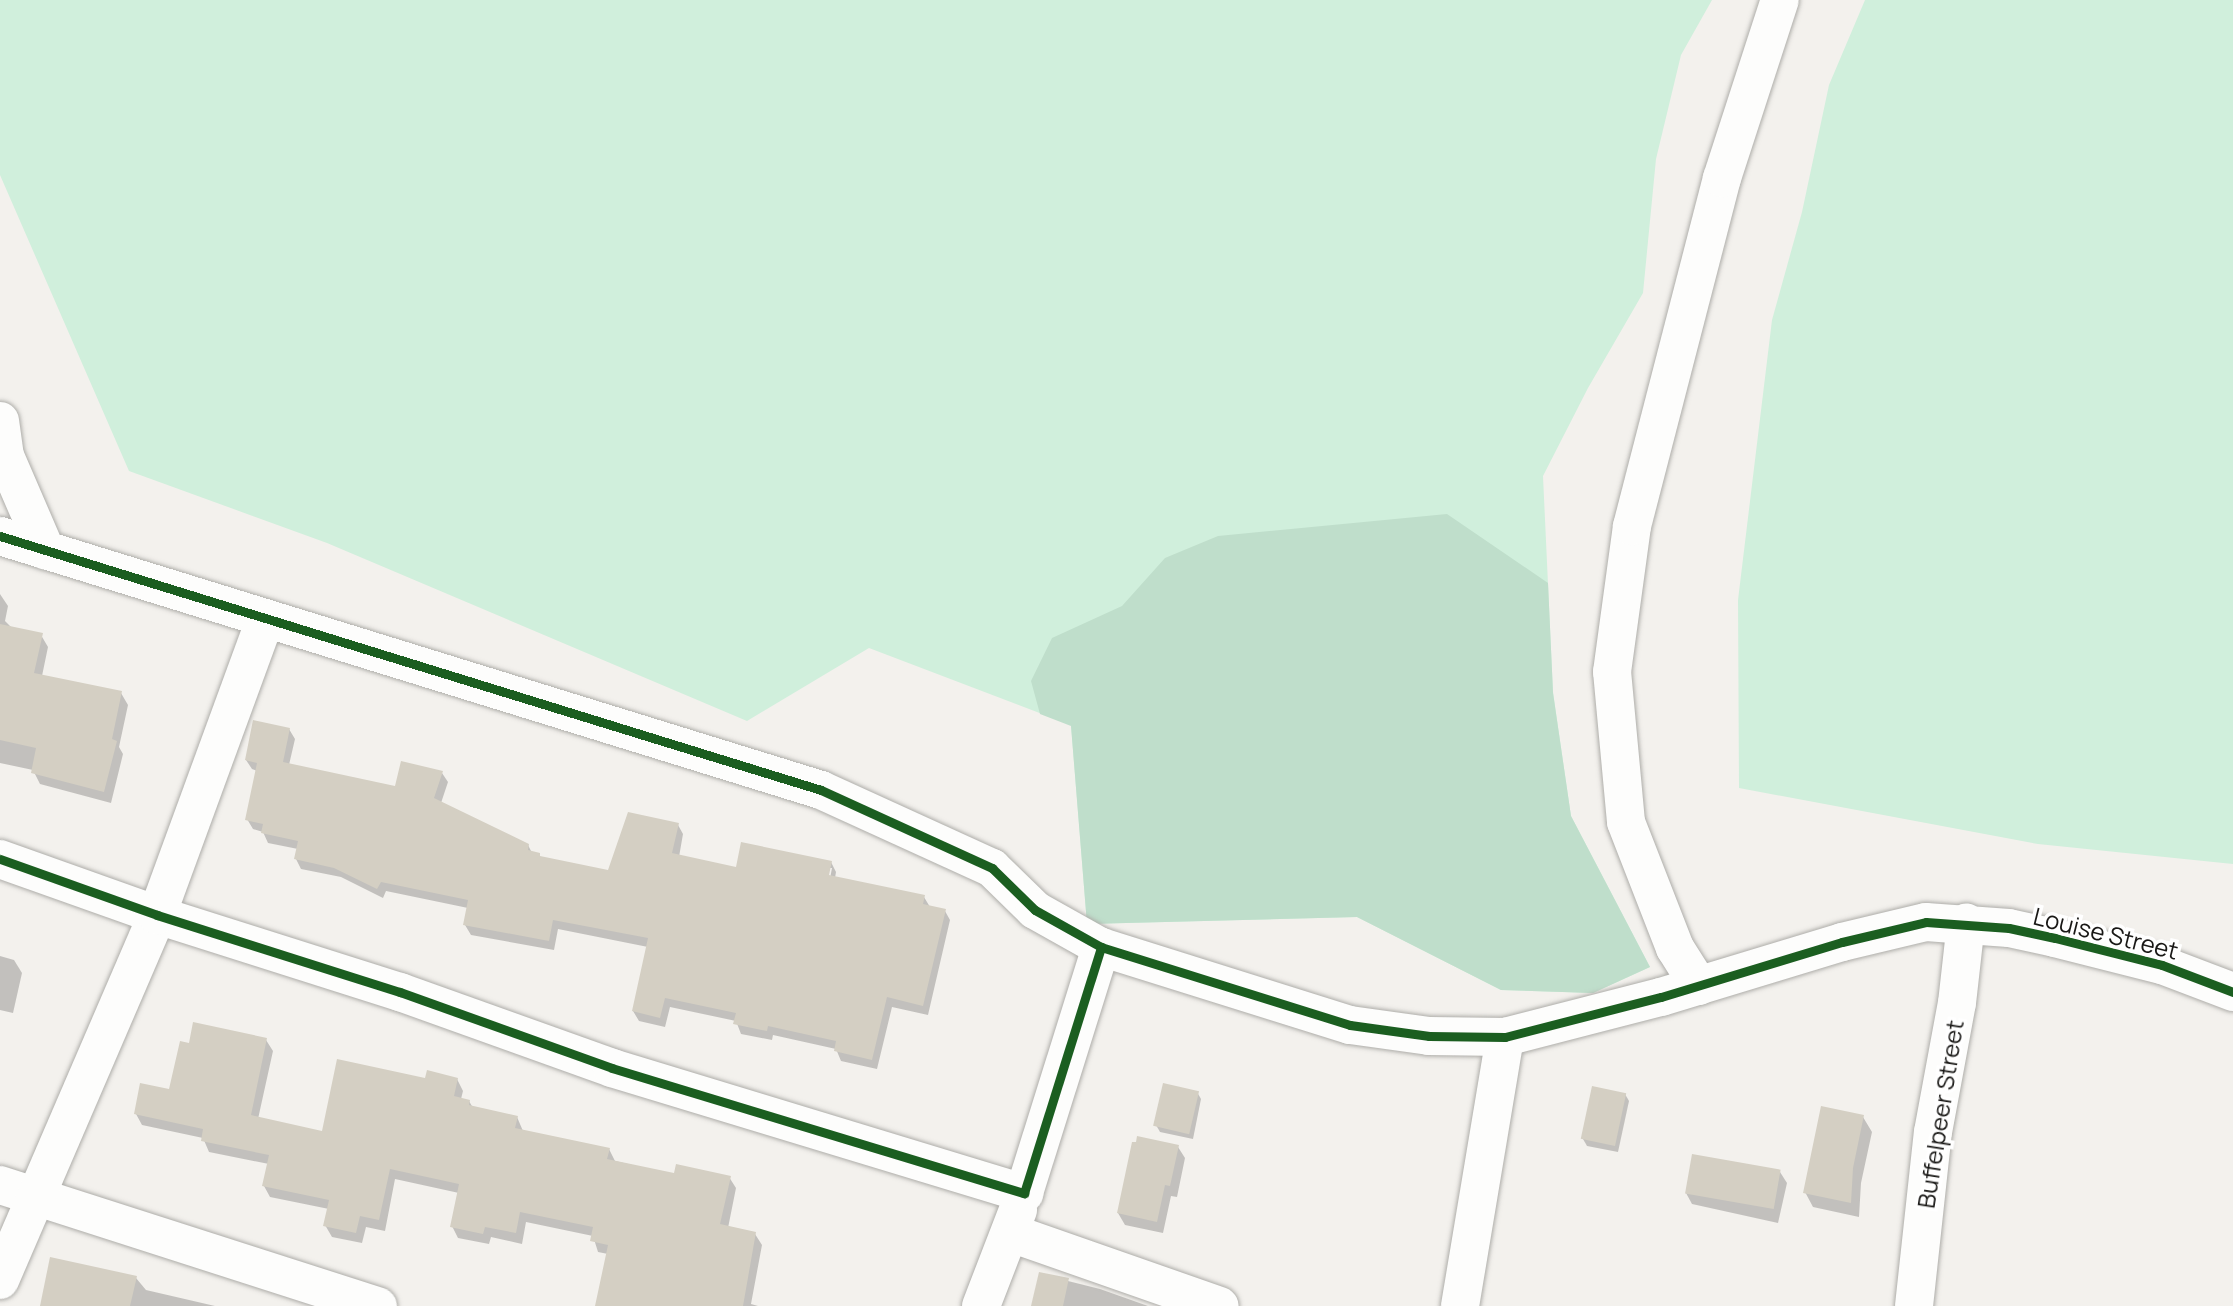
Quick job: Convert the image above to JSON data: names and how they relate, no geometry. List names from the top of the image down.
{
  "streets": {
    "street": ["Louise Street", "Buffelpeer Street"]
  },
  "crossings": [
    ["Louise Street", "Buffelpeer Street"]
  ]
}
